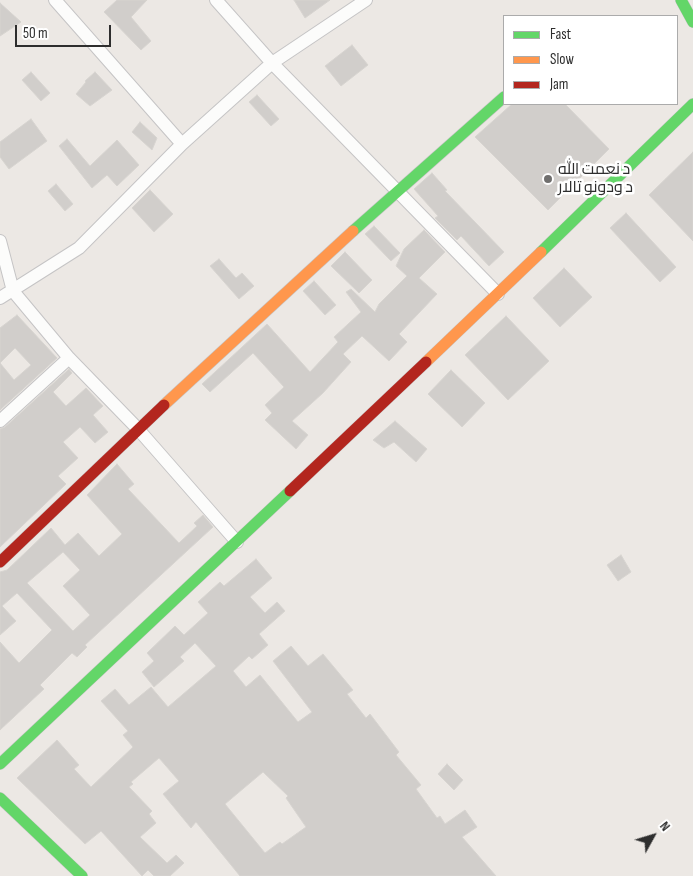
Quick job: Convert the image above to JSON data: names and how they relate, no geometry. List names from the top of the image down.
{
  "places": ["د نعمت الله د ودونو تالار"],
  "legend": ["Fast", "Slow", "Jam"],
  "scale_bar": "50 m",
  "north": "top right"
}
